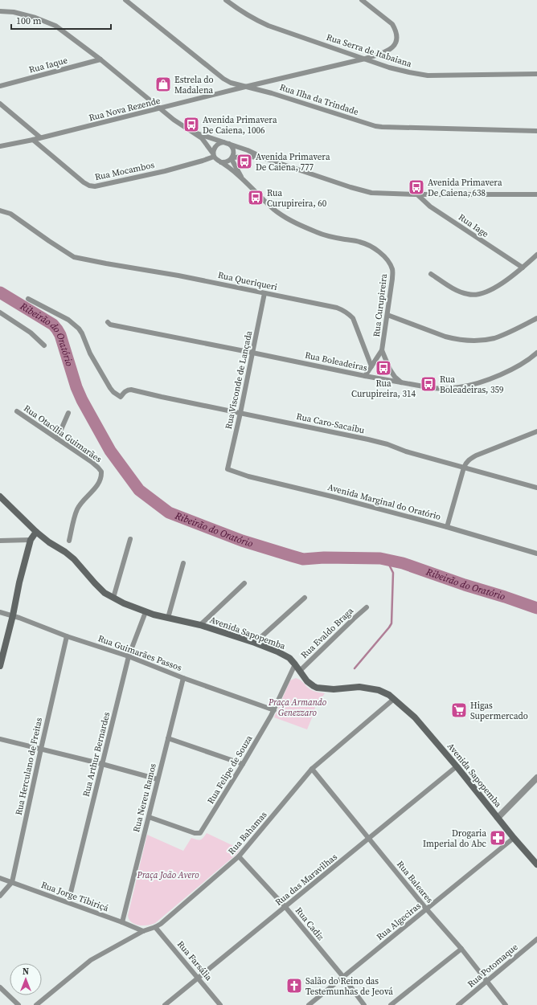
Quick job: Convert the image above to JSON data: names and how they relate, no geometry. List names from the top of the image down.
{
  "streets": {
    "main road": ["Avenida Sapopemba"],
    "street": [
      "Rua Serra de Itabaiana",
      "Rua Iaque",
      "Rua Ilha da Trindade",
      "Rua Nova Rezende",
      "Rua Mocambos",
      "Rua Iage",
      "Rua Queriqueri",
      "Rua Curupireira",
      "Rua Boleadeiras",
      "Rua Visconde de Lançada",
      "Rua Caro-Sacaibu",
      "Rua Otacília Guimarães",
      "Avenida Marginal do Oratório",
      "Rua Evaldo Braga",
      "Rua Guimarães Passos",
      "Rua Arthur Bernardes",
      "Rua Herculano de Freitas",
      "Rua Felipe de Souza",
      "Rua Nereu Ramos",
      "Rua Bahamas",
      "Rua das Maravilhas",
      "Rua Baleares",
      "Rua Jorge Tibiriçá",
      "Rua Algeciras",
      "Rua Cadiz",
      "Rua Farsália",
      "Rua Potomaque"
    ]
  },
  "crossings": [
    ["Rua Serra de Itabaiana", "Rua Nova Rezende"],
    ["Rua Ilha da Trindade", "Rua Nova Rezende"],
    ["Rua Nova Rezende", "Rua Mocambos"],
    ["Rua Mocambos", "Rua Curupireira"],
    ["Rua Queriqueri", "Rua Curupireira"],
    ["Rua Queriqueri", "Rua Visconde de Lançada"],
    ["Rua Curupireira", "Rua Boleadeiras"],
    ["Rua Boleadeiras", "Rua Visconde de Lançada"],
    ["Rua Visconde de Lançada", "Rua Caro-Sacaibu"],
    ["Rua Visconde de Lançada", "Avenida Marginal do Oratório"],
    ["Avenida Sapopemba", "Rua Evaldo Braga"],
    ["Avenida Sapopemba", "Rua Arthur Bernardes"],
    ["Avenida Sapopemba", "Rua Felipe de Souza"],
    ["Avenida Sapopemba", "Rua Bahamas"],
    ["Avenida Sapopemba", "Rua das Maravilhas"],
    ["Avenida Sapopemba", "Rua Algeciras"],
    ["Rua Guimarães Passos", "Rua Arthur Bernardes"],
    ["Rua Guimarães Passos", "Rua Herculano de Freitas"],
    ["Rua Guimarães Passos", "Rua Felipe de Souza"],
    ["Rua Guimarães Passos", "Rua Nereu Ramos"],
    ["Rua Arthur Bernardes", "Rua Jorge Tibiriçá"],
    ["Rua Herculano de Freitas", "Rua Jorge Tibiriçá"],
    ["Rua Felipe de Souza", "Rua Nereu Ramos"],
    ["Rua Nereu Ramos", "Rua Jorge Tibiriçá"],
    ["Rua Bahamas", "Rua Baleares"],
    ["Rua Bahamas", "Rua Jorge Tibiriçá"],
    ["Rua Bahamas", "Rua Cadiz"],
    ["Rua Bahamas", "Rua Farsália"],
    ["Rua das Maravilhas", "Rua Baleares"],
    ["Rua das Maravilhas", "Rua Cadiz"],
    ["Rua das Maravilhas", "Rua Farsália"],
    ["Rua Baleares", "Rua Algeciras"],
    ["Rua Baleares", "Rua Potomaque"],
    ["Rua Algeciras", "Rua Cadiz"]
  ],
  "water": ["Ribeirão do Oratório"],
  "parks": ["Praça Armando Genezzaro", "Praça João Avero"],
  "places": {
    "shop": ["Estrela do Madalena"],
    "bus stop": [
      "Avenida Primavera De Caiena, 1006",
      "Avenida Primavera De Caiena, 777",
      "Avenida Primavera De Caiena, 638",
      "Rua Curupireira, 60",
      "Rua Curupireira, 314",
      "Rua Boleadeiras, 359"
    ],
    "supermarket": ["Higas Supermercado"],
    "pharmacy": ["Drogaria Imperial do Abc"],
    "church": ["Salão do Reino das Testemunhas de Jeová"]
  },
  "scale_bar": "100 m",
  "north": "top"
}
